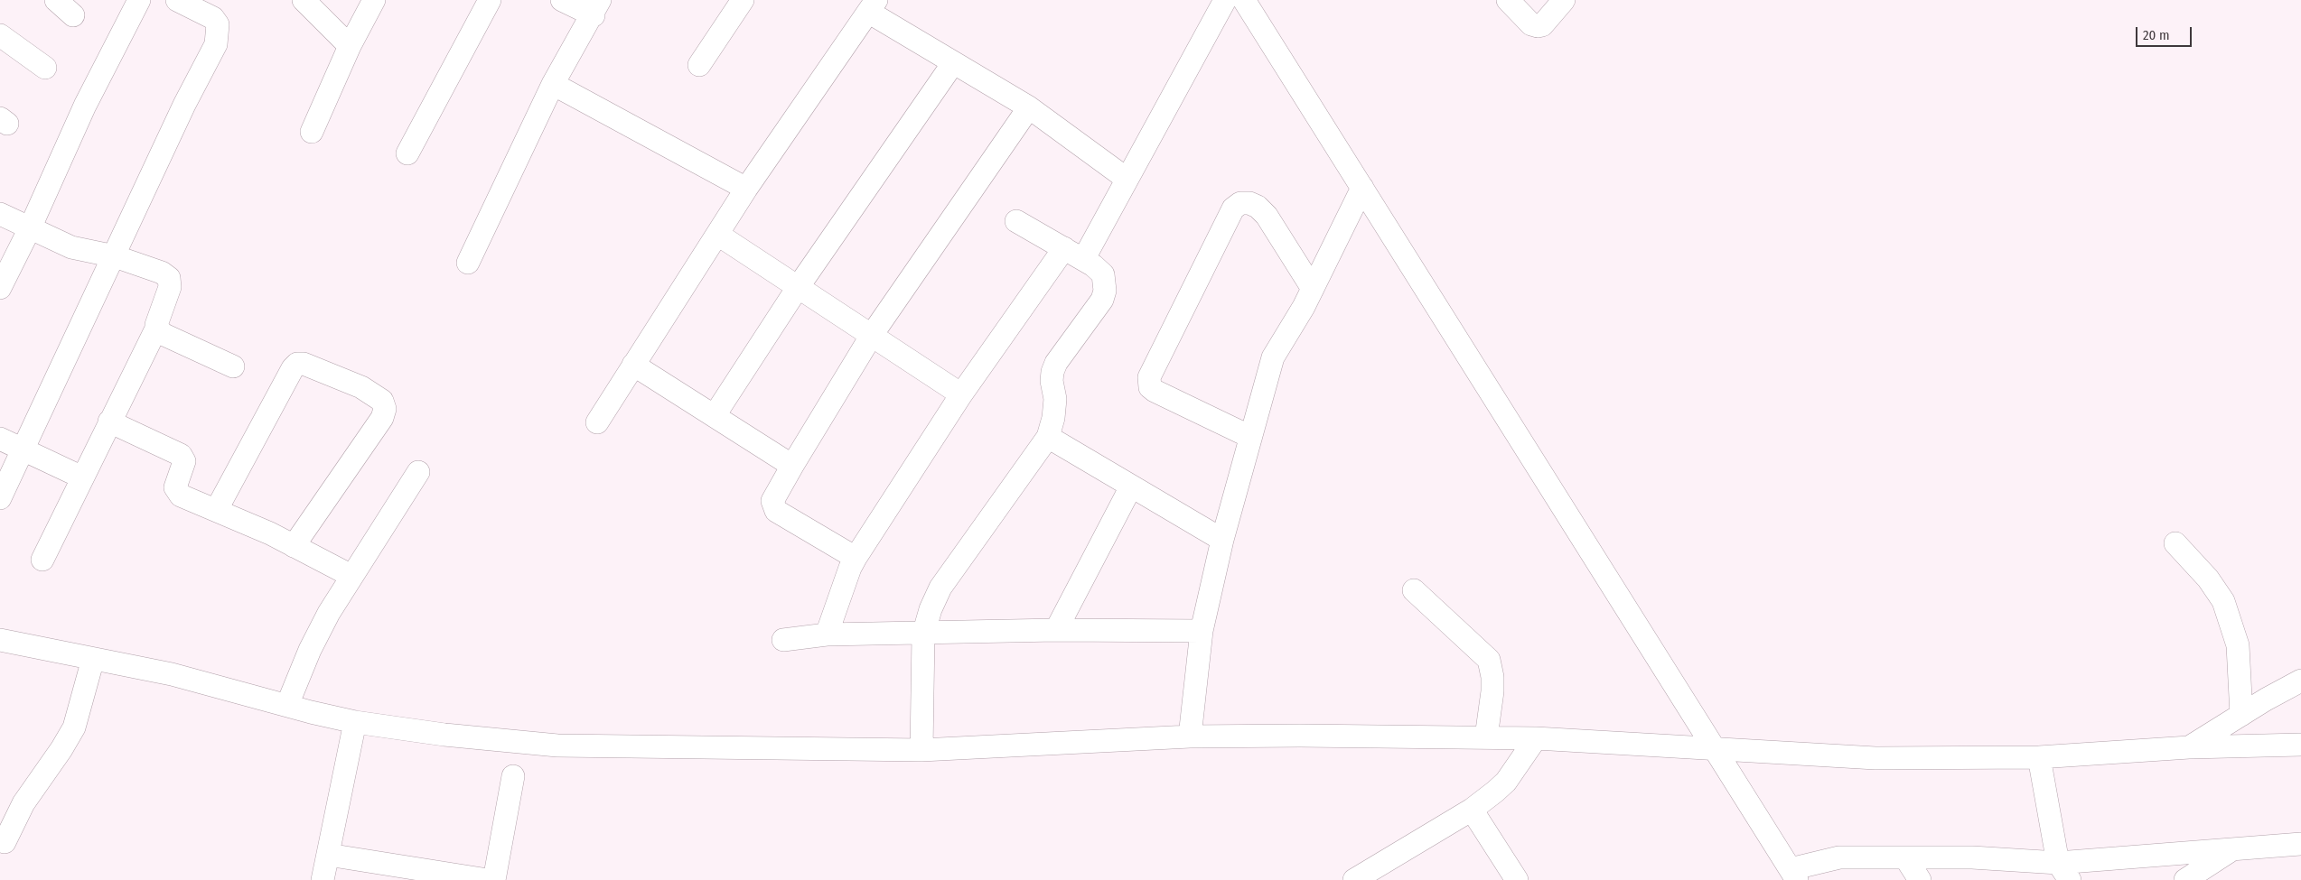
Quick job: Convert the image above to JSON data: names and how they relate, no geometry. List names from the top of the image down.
{
  "scale_bar": "20 m"
}
